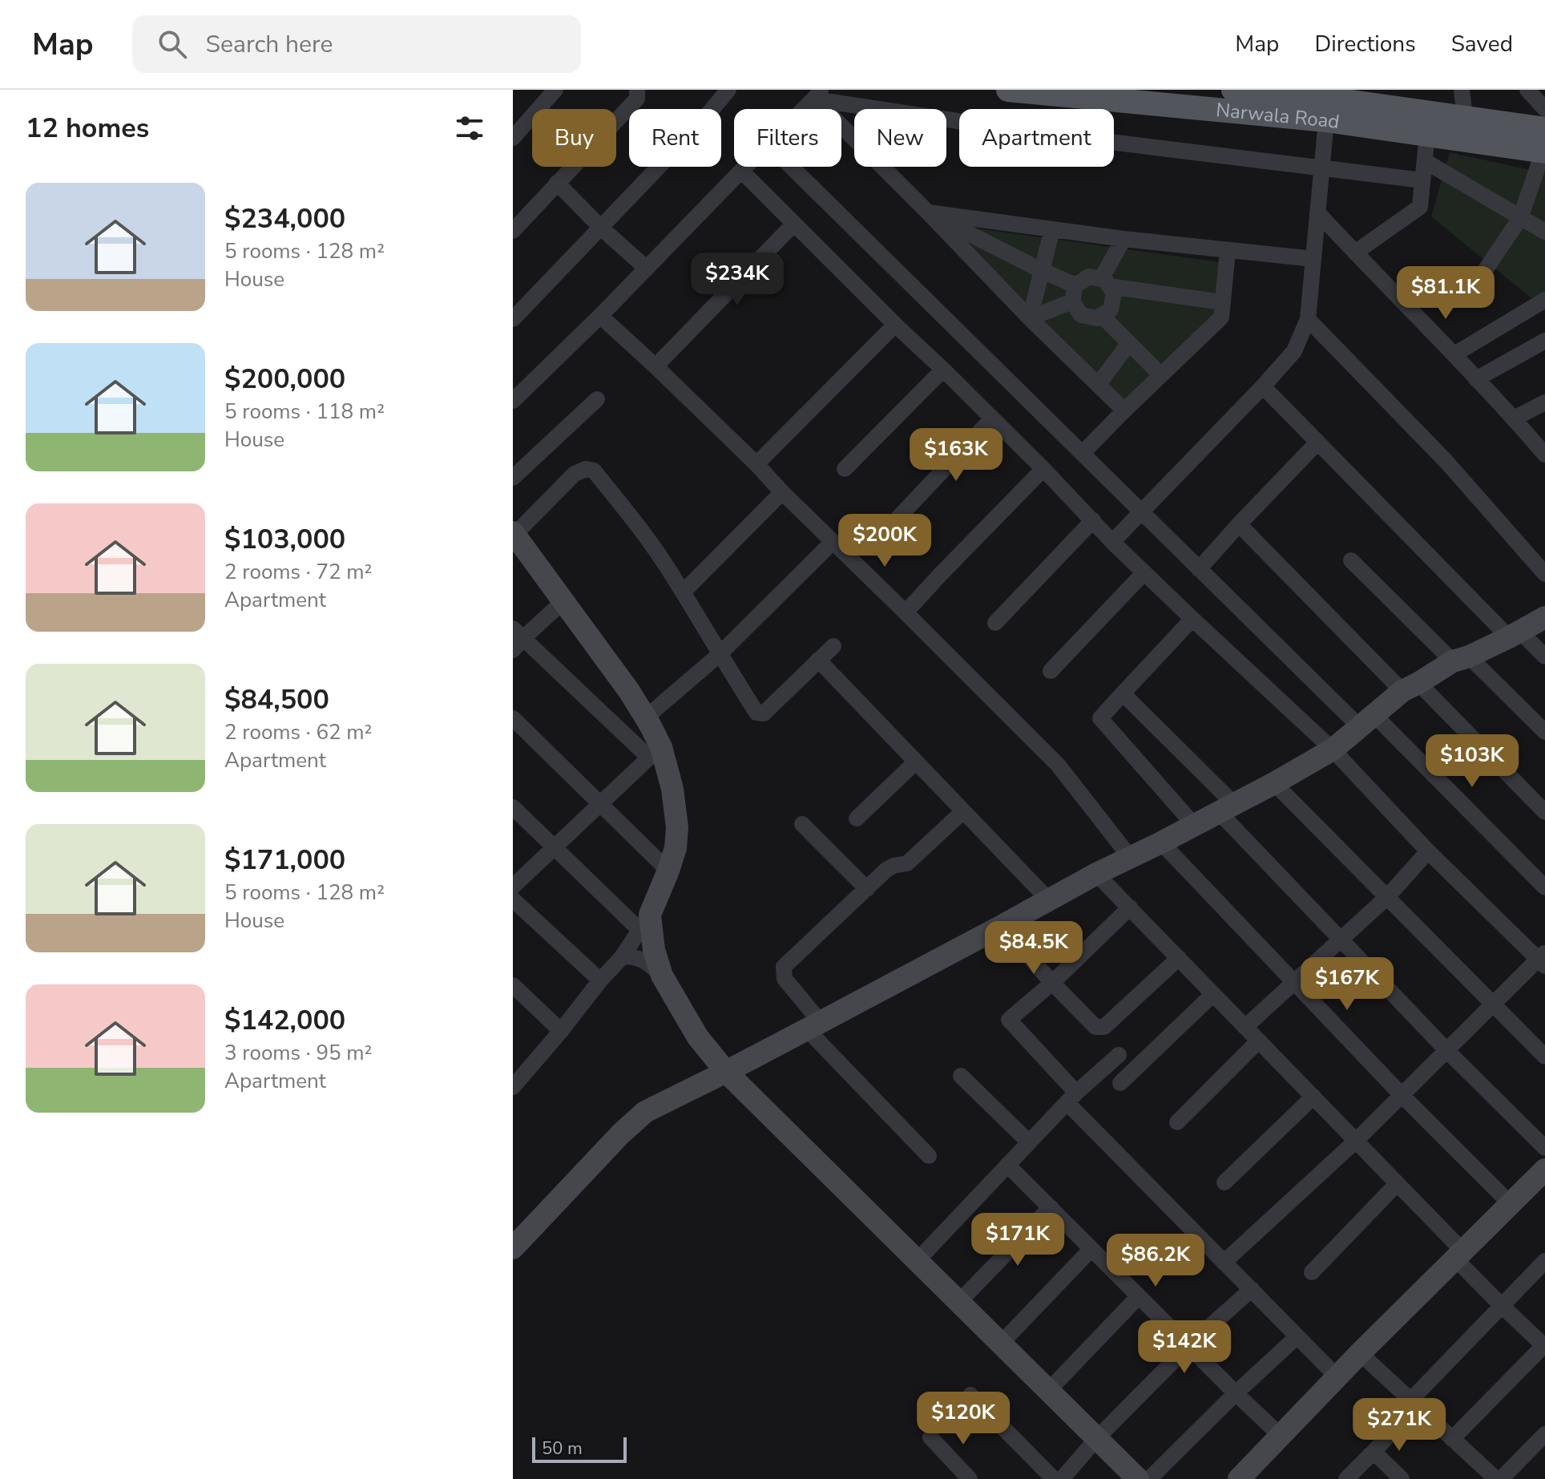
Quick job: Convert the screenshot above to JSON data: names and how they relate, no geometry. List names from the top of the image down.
{
  "streets": {
    "main road": ["Narwala Road"]
  },
  "scale_bar": "50 m",
  "page": {
    "header": "Map",
    "search": "Search here",
    "nav": ["Map", "Directions", "Saved"],
    "heading": "12 homes",
    "chip": [
      "Buy",
      "Rent",
      "Filters",
      "New",
      "Apartment"
    ],
    "list": [
      {
        "name": "$234,000",
        "note": "5 rooms · 128 m² · House"
      },
      {
        "name": "$200,000",
        "note": "5 rooms · 118 m² · House"
      },
      {
        "name": "$103,000",
        "note": "2 rooms · 72 m² · Apartment"
      },
      {
        "name": "$84,500",
        "note": "2 rooms · 62 m² · Apartment"
      },
      {
        "name": "$171,000",
        "note": "5 rooms · 128 m² · House"
      },
      {
        "name": "$142,000",
        "note": "3 rooms · 95 m² · Apartment"
      }
    ],
    "price": [
      "$234K",
      "$81.1K",
      "$163K",
      "$200K",
      "$103K",
      "$84.5K",
      "$167K",
      "$171K",
      "$86.2K",
      "$142K",
      "$120K",
      "$271K"
    ],
    "scale": "50 m"
  }
}
